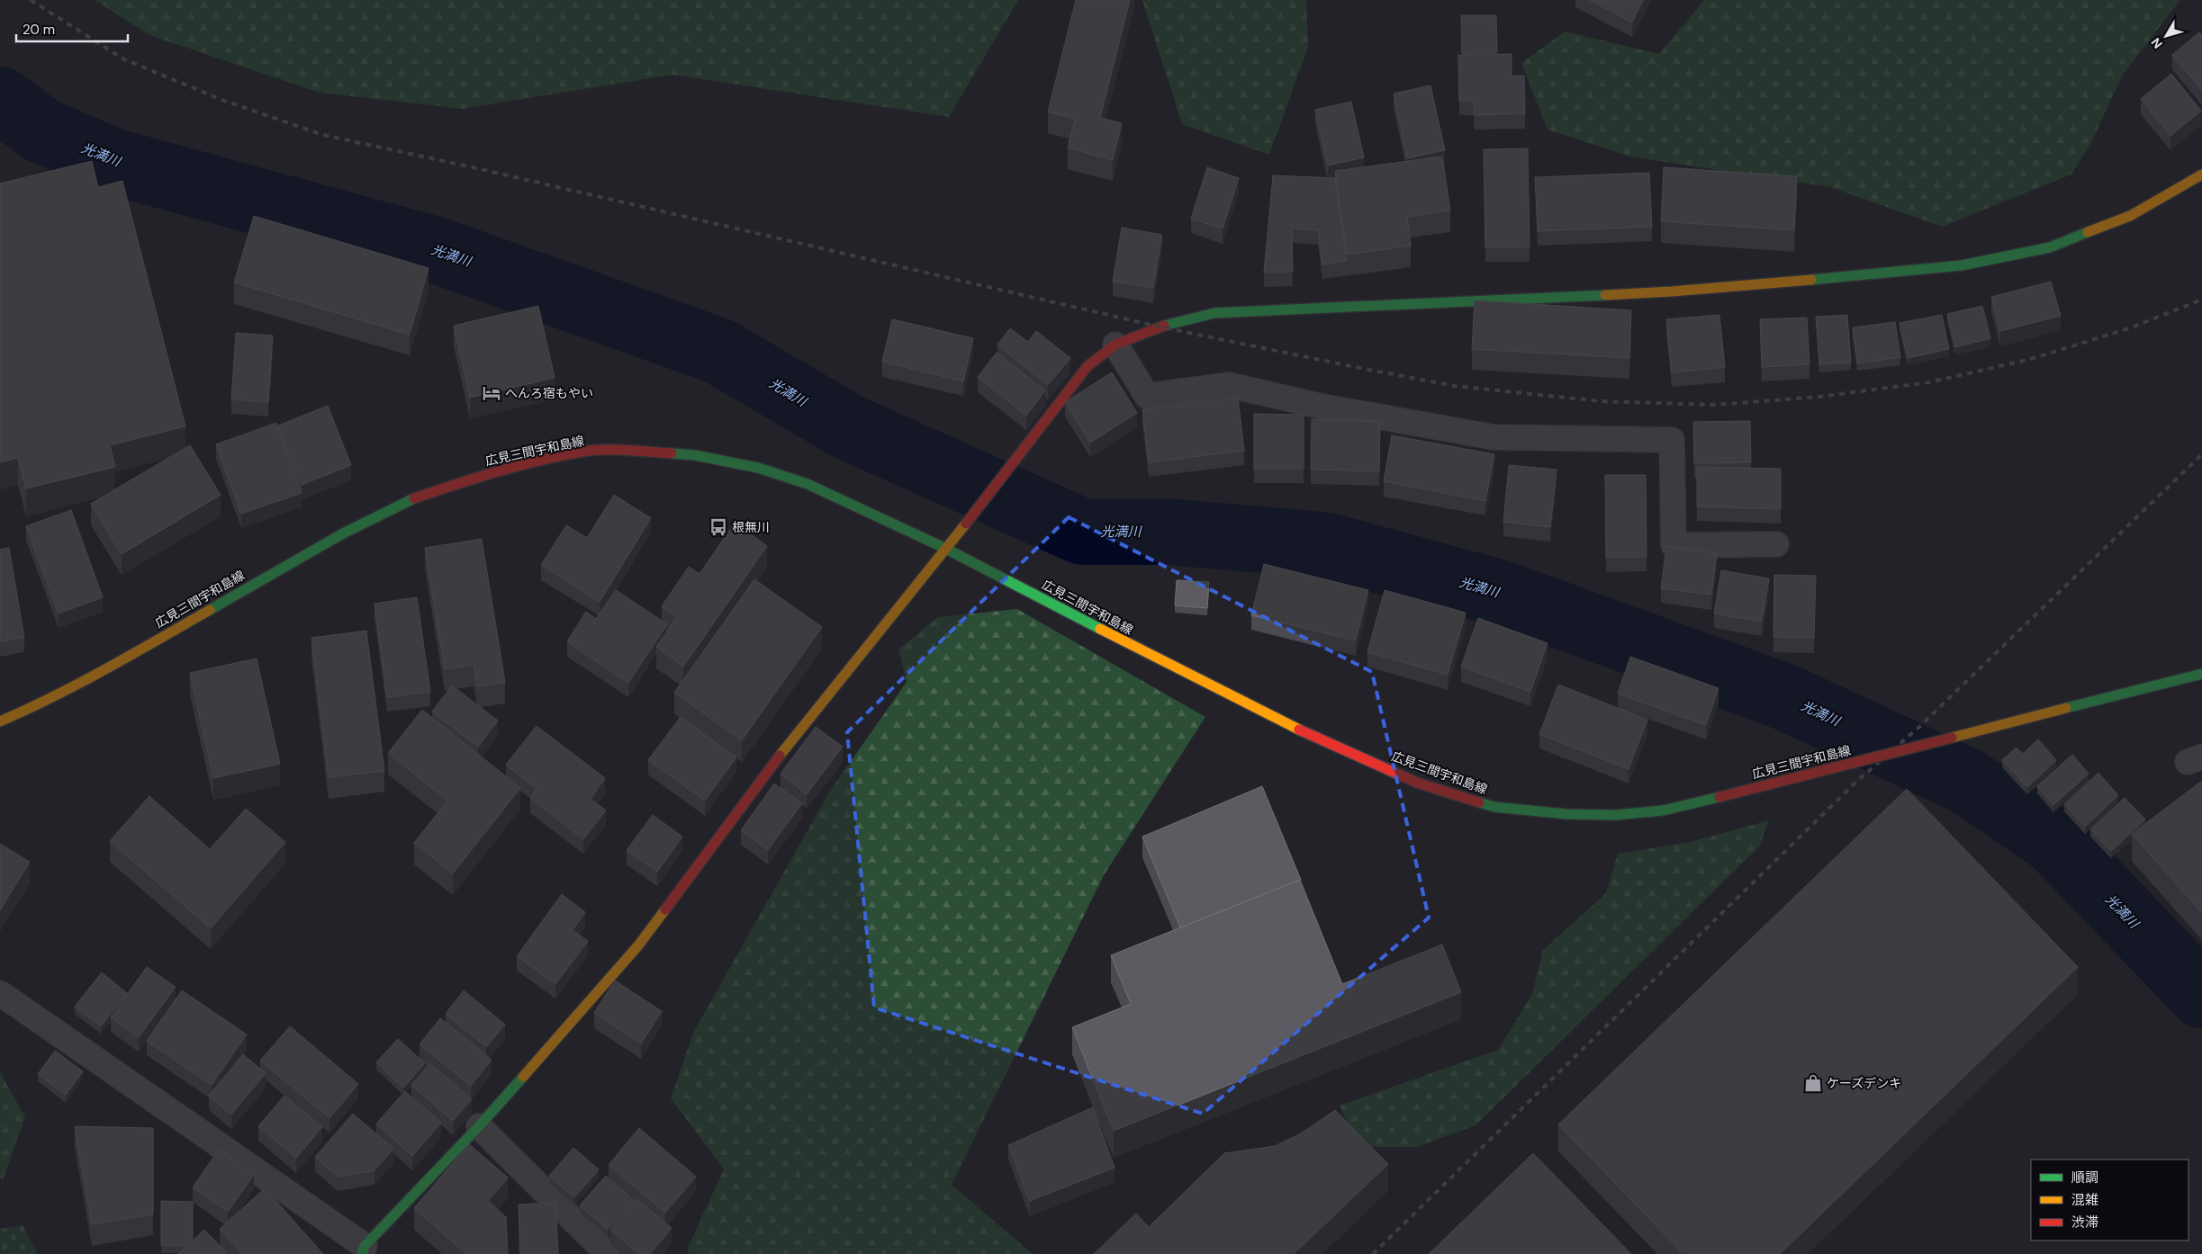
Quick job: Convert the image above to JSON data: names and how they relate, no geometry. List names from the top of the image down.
{
  "streets": {
    "main road": ["広見三間宇和島線"]
  },
  "water": ["光満川"],
  "places": {
    "hotel": ["へんろ宿もやい"],
    "bus stop": ["根無川"],
    "shop": ["ケーズデンキ"]
  },
  "legend": ["順調", "混雑", "渋滞"],
  "scale_bar": "20 m",
  "north": "bottom left"
}
